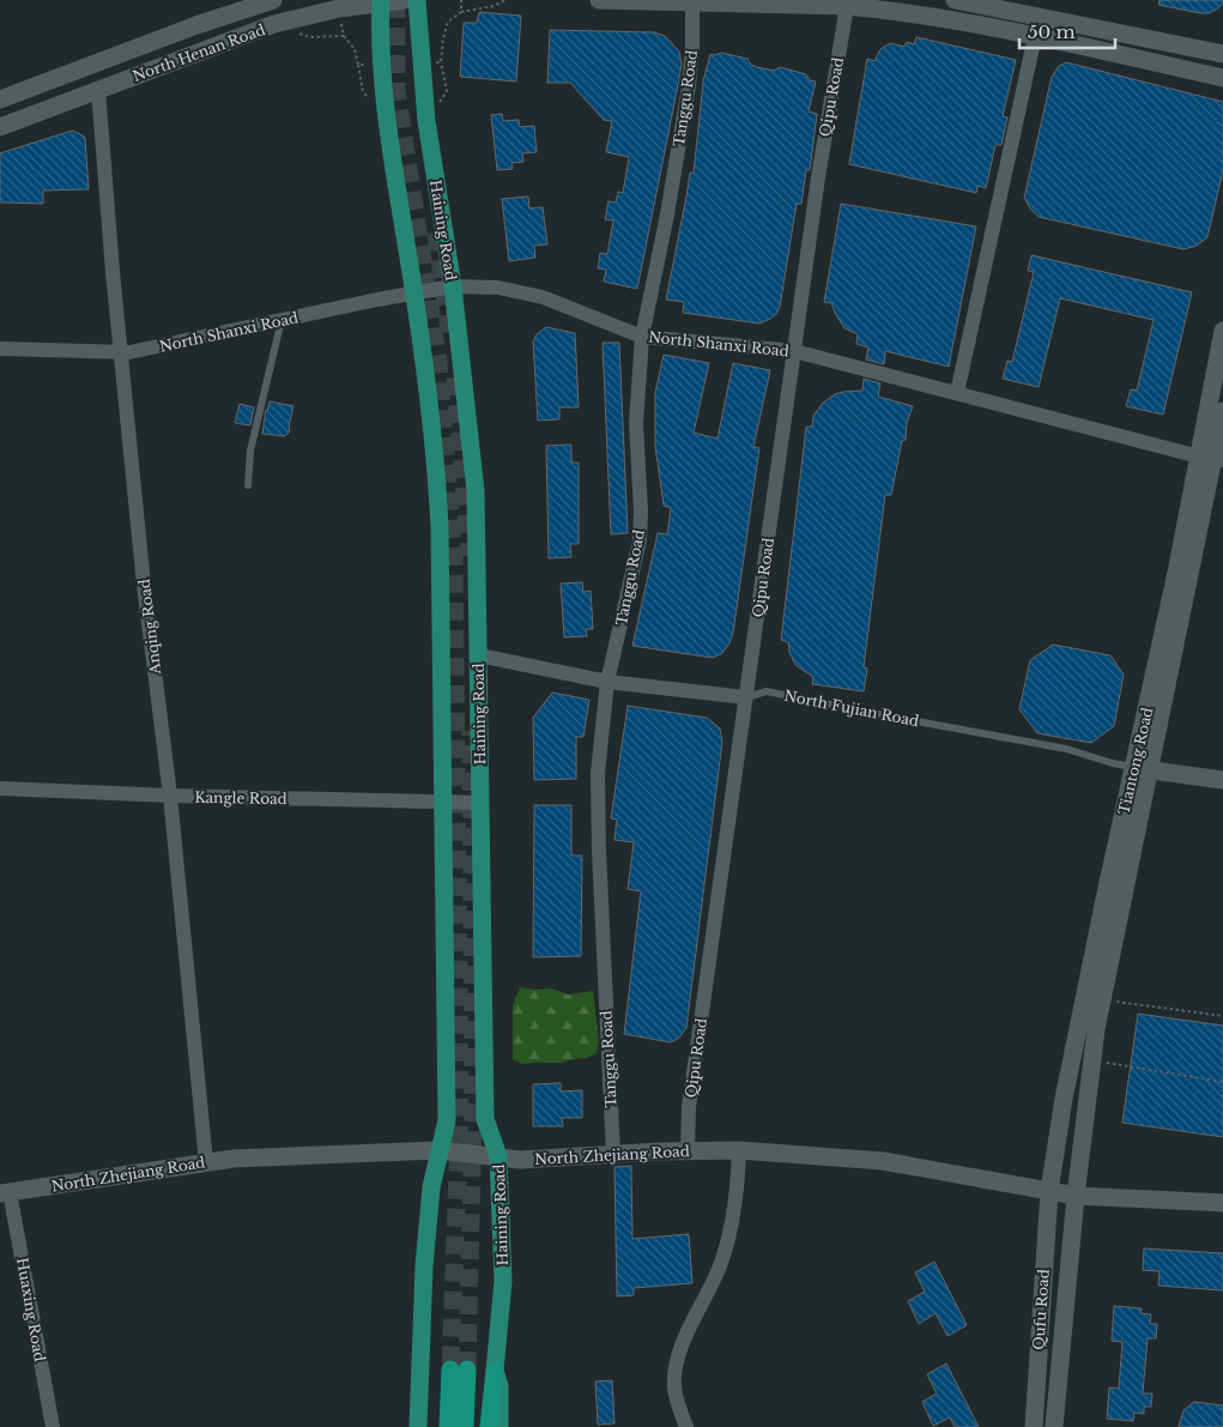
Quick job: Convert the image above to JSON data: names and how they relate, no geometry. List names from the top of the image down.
{
  "streets": {
    "main road": [
      "North Henan Road",
      "Haining Road",
      "North Fujian Road",
      "Tiantong Road",
      "North Zhejiang Road",
      "Qufu Road"
    ],
    "street": [
      "Qipu Road",
      "Tanggu Road",
      "North Shanxi Road",
      "Anqing Road",
      "Kangle Road",
      "Huaxing Road"
    ]
  },
  "crossings": [
    ["North Henan Road", "Anqing Road"],
    ["Qipu Road", "North Shanxi Road"],
    ["Qipu Road", "North Fujian Road"],
    ["Qipu Road", "North Zhejiang Road"],
    ["Tanggu Road", "North Shanxi Road"],
    ["Tanggu Road", "North Fujian Road"],
    ["Tanggu Road", "North Zhejiang Road"],
    ["Haining Road", "North Shanxi Road"],
    ["Haining Road", "North Fujian Road"],
    ["Haining Road", "Kangle Road"],
    ["Haining Road", "North Zhejiang Road"],
    ["North Shanxi Road", "Anqing Road"],
    ["North Shanxi Road", "Tiantong Road"],
    ["Anqing Road", "Kangle Road"],
    ["Anqing Road", "North Zhejiang Road"],
    ["North Fujian Road", "Tiantong Road"],
    ["Tiantong Road", "North Zhejiang Road"],
    ["Tiantong Road", "Qufu Road"],
    ["North Zhejiang Road", "Huaxing Road"],
    ["North Zhejiang Road", "Qufu Road"]
  ],
  "scale_bar": "50 m"
}
